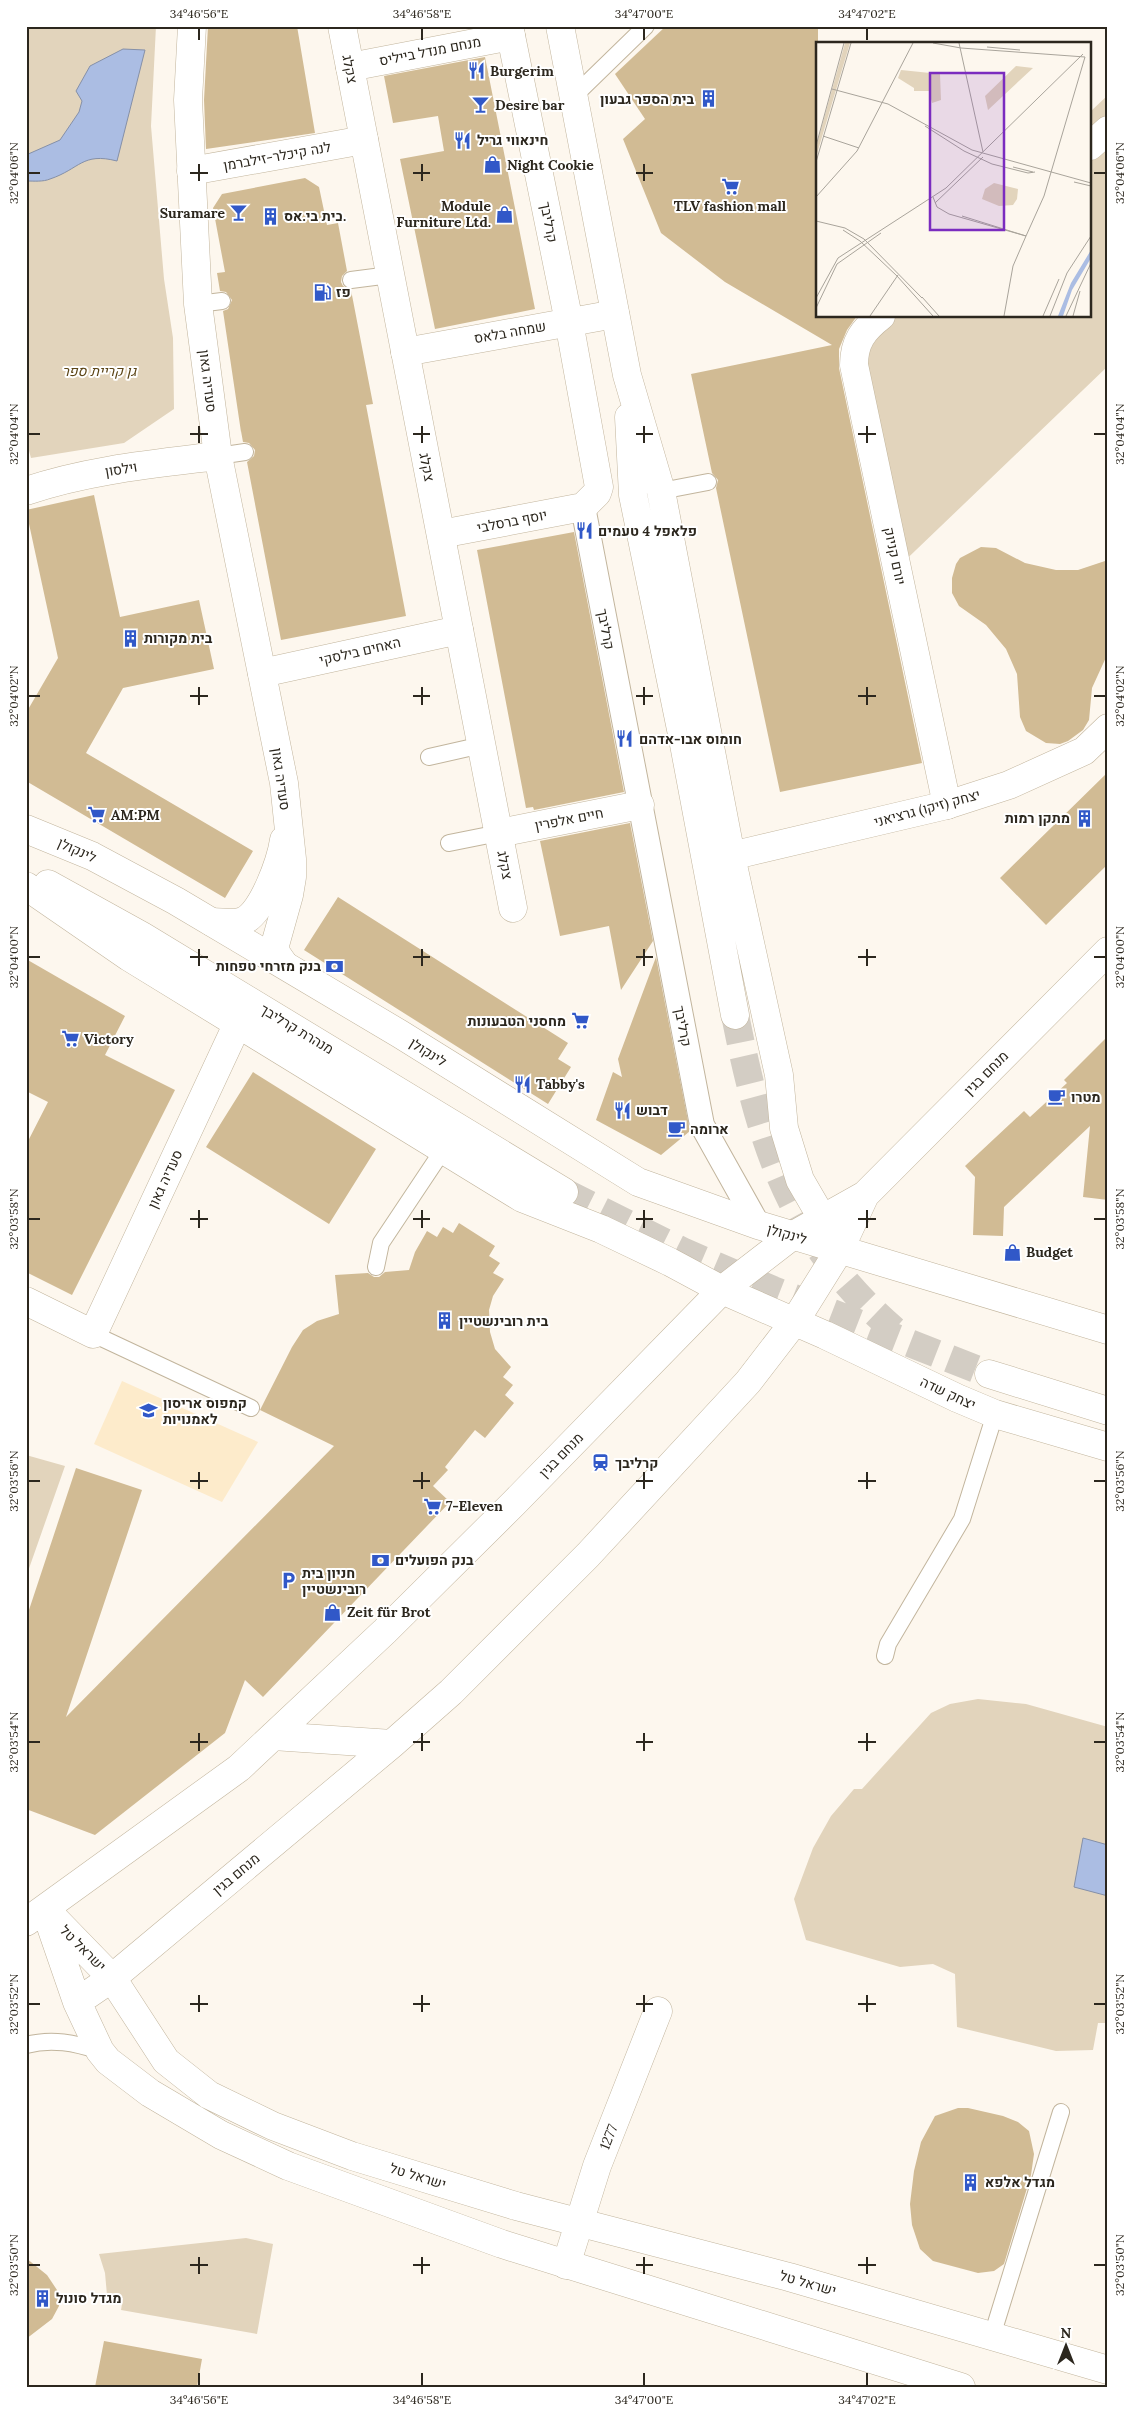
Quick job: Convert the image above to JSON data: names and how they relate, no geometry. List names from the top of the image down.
{
  "streets": {
    "street": [
      "מנחם מנדל בייליס",
      "צקלג",
      "לנה קיכלר-זילברמן",
      "קרליבך",
      "שמחה בלאס",
      "סעדיה גאון",
      "וילסון",
      "יוסף ברסלבי",
      "יורם קניוק",
      "האחים בילסקי",
      "יצחק (זיקו) גרציאני",
      "חיים אלפרין",
      "לינקולן",
      "מנהרת קרליבך",
      "מנחם בגין",
      "יצחק שדה",
      "ישראל טל",
      "1277"
    ]
  },
  "crossings": [
    ["מנחם מנדל בייליס", "צקלג"],
    ["מנחם מנדל בייליס", "קרליבך"],
    ["צקלג", "לנה קיכלר-זילברמן"],
    ["צקלג", "שמחה בלאס"],
    ["צקלג", "יוסף ברסלבי"],
    ["צקלג", "האחים בילסקי"],
    ["צקלג", "חיים אלפרין"],
    ["לנה קיכלר-זילברמן", "סעדיה גאון"],
    ["קרליבך", "שמחה בלאס"],
    ["קרליבך", "יוסף ברסלבי"],
    ["קרליבך", "חיים אלפרין"],
    ["קרליבך", "לינקולן"],
    ["סעדיה גאון", "וילסון"],
    ["סעדיה גאון", "האחים בילסקי"],
    ["סעדיה גאון", "לינקולן"],
    ["יורם קניוק", "יצחק (זיקו) גרציאני"],
    ["לינקולן", "מנחם בגין"],
    ["מנחם בגין", "יצחק שדה"],
    ["מנחם בגין", "ישראל טל"],
    ["ישראל טל", "1277"]
  ],
  "parks": ["גן קריית ספר"],
  "places": {
    "restaurant": [
      "Burgerim",
      "חינאווי גריל",
      "פלאפל 4 טעמים",
      "חומוס אבו-אדהם",
      "Tabby's",
      "דבוש"
    ],
    "building": [
      "בית הספר גבעון",
      "בית בי.אס.",
      "בית מקורות",
      "מתקן רמות",
      "בית רובינשטיין",
      "מגדל אלפא",
      "מגדל סונול"
    ],
    "bar": ["Desire bar", "Suramare"],
    "shop": [
      "Night Cookie",
      "Module Furniture Ltd.",
      "Budget",
      "Zeit für Brot"
    ],
    "supermarket": [
      "TLV fashion mall",
      "AM:PM",
      "מחסני הטבעונות",
      "Victory",
      "7-Eleven"
    ],
    "fuel station": ["פז"],
    "bank": ["בנק מזרחי טפחות", "בנק הפועלים"],
    "cafe": ["מטרו", "ארומה"],
    "school or university": ["קמפוס אריסון לאמנויות"],
    "station": ["קרליבך"],
    "parking": ["חניון בית רובינשטיין"]
  },
  "north": "top",
  "coordinates": [
    "34°46'56\"E",
    "34°46'58\"E",
    "34°47'00\"E",
    "34°47'02\"E",
    "32°04'06\"N",
    "32°04'04\"N",
    "32°04'02\"N",
    "32°04'00\"N",
    "32°03'58\"N",
    "32°03'56\"N",
    "32°03'54\"N",
    "32°03'52\"N",
    "32°03'50\"N"
  ]
}
